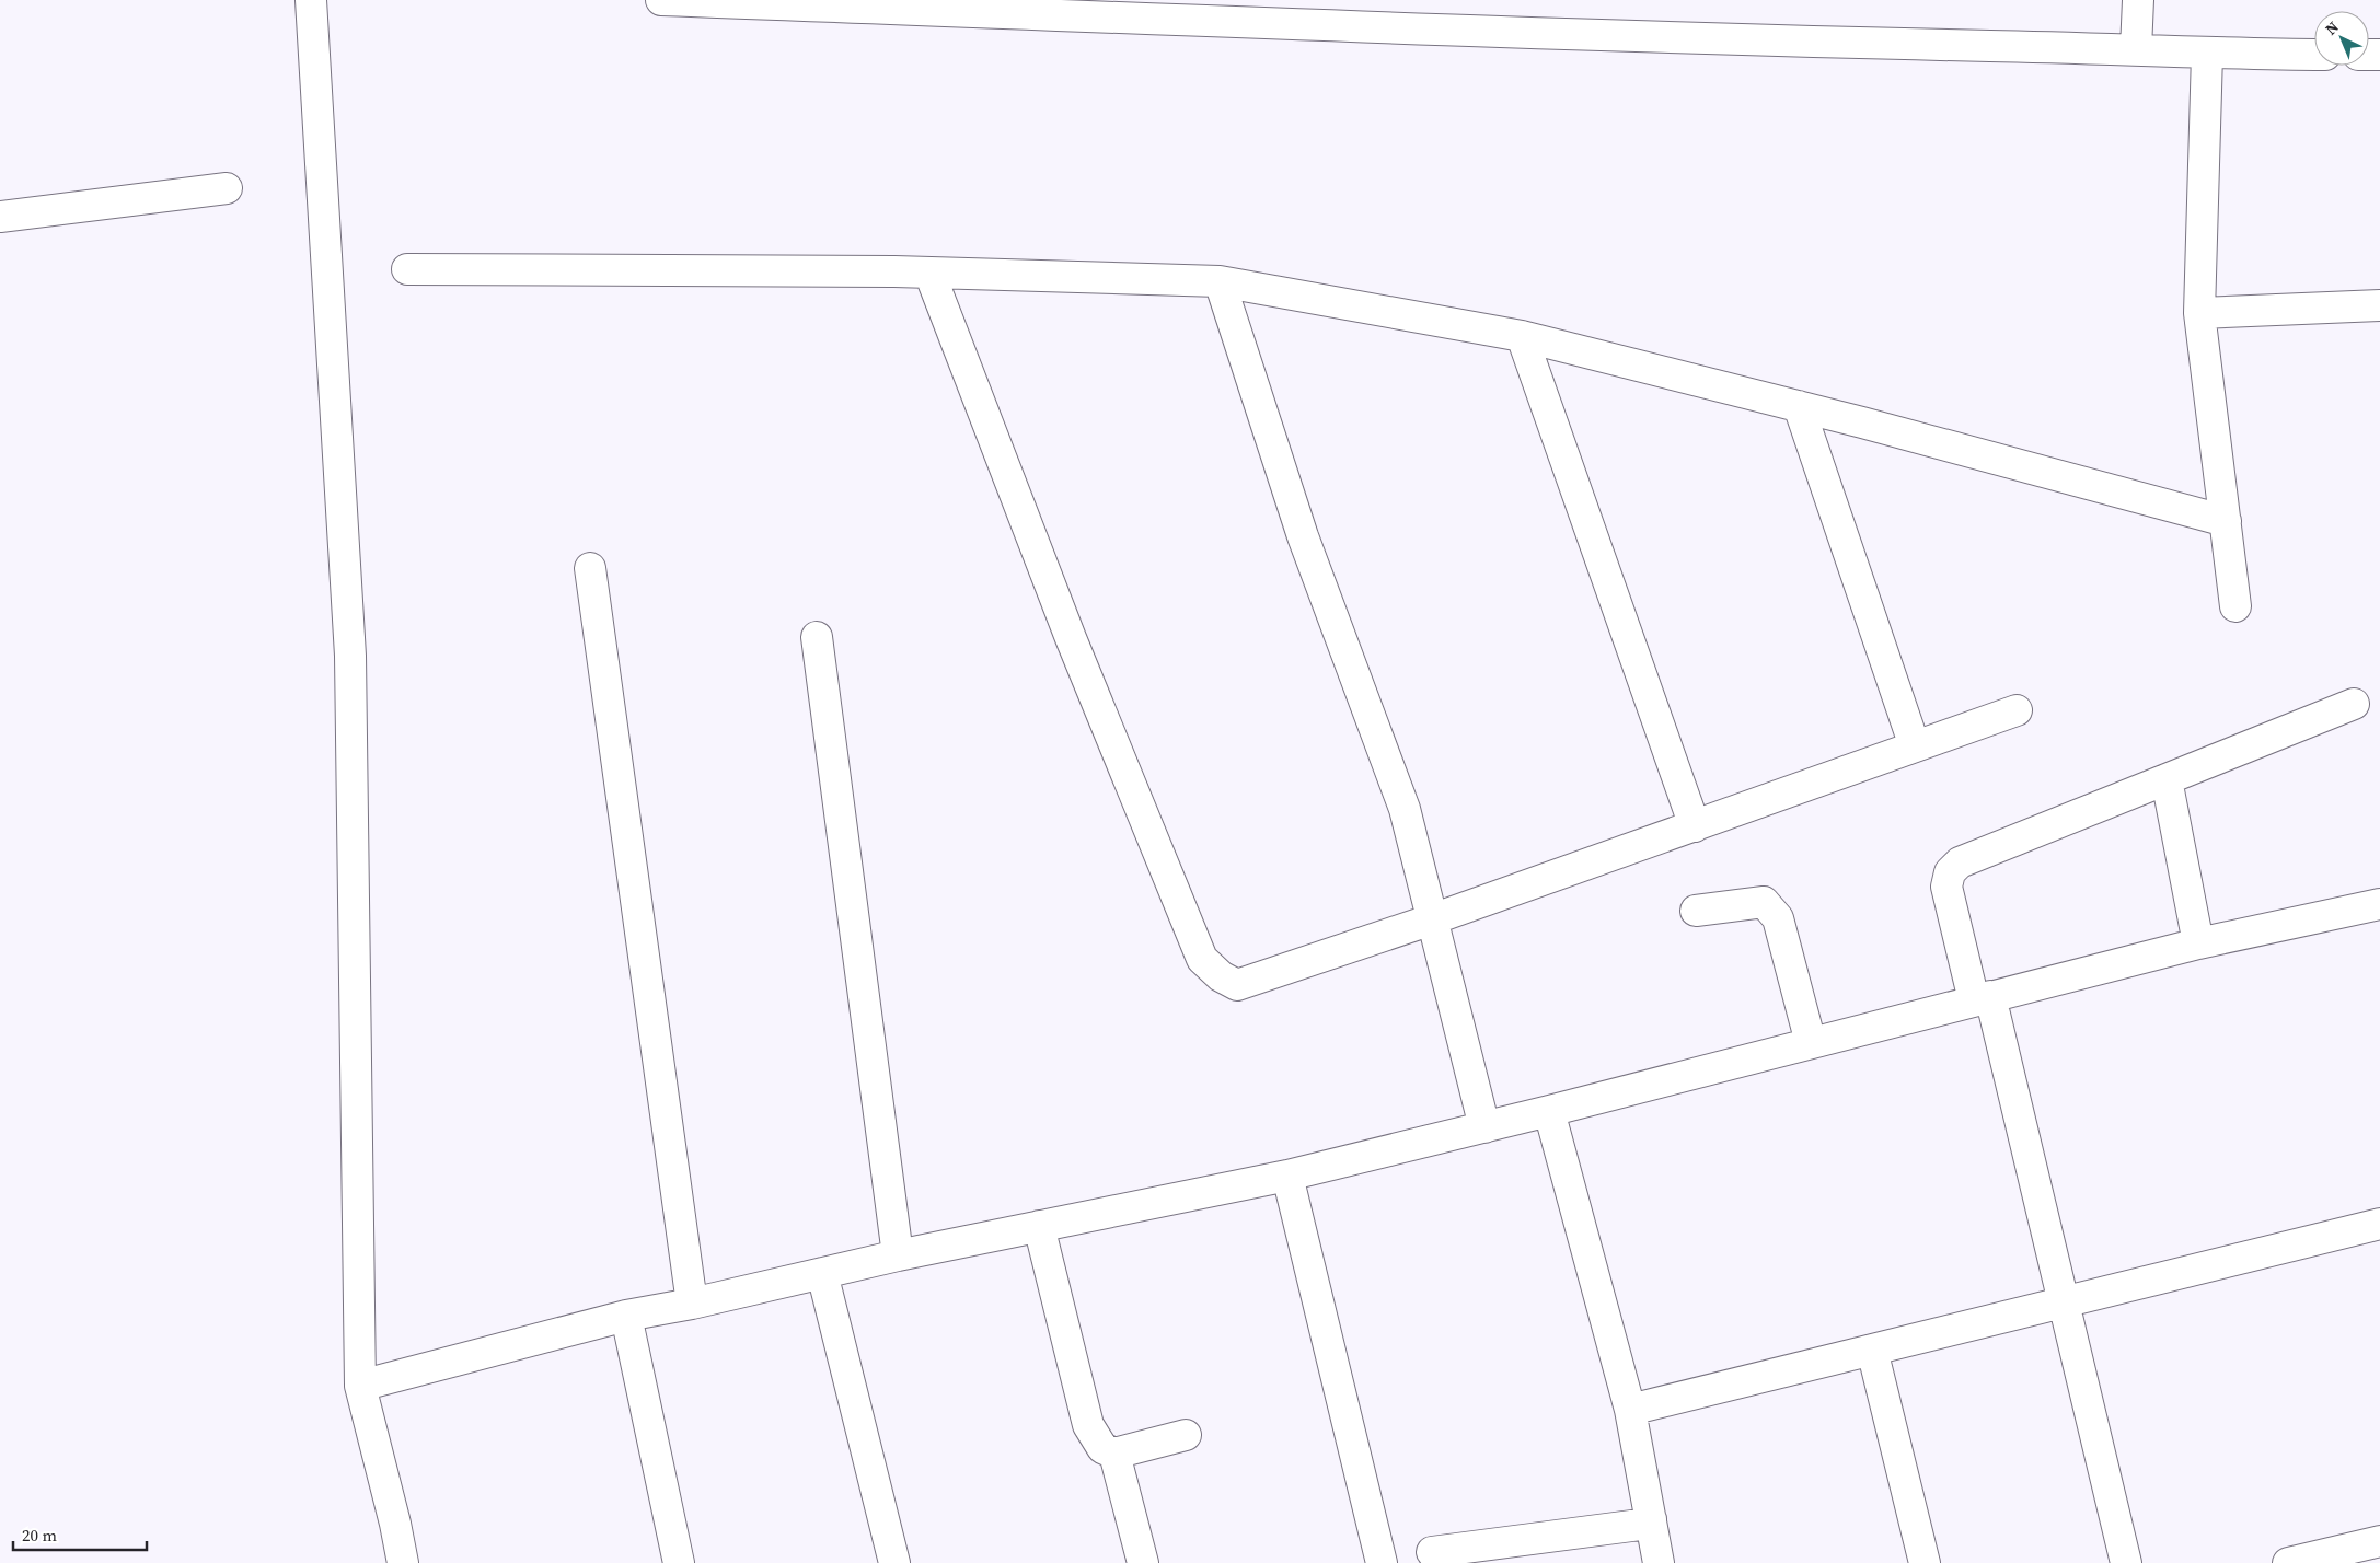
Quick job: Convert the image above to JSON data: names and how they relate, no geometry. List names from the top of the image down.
{
  "scale_bar": "20 m",
  "north": "top left"
}
